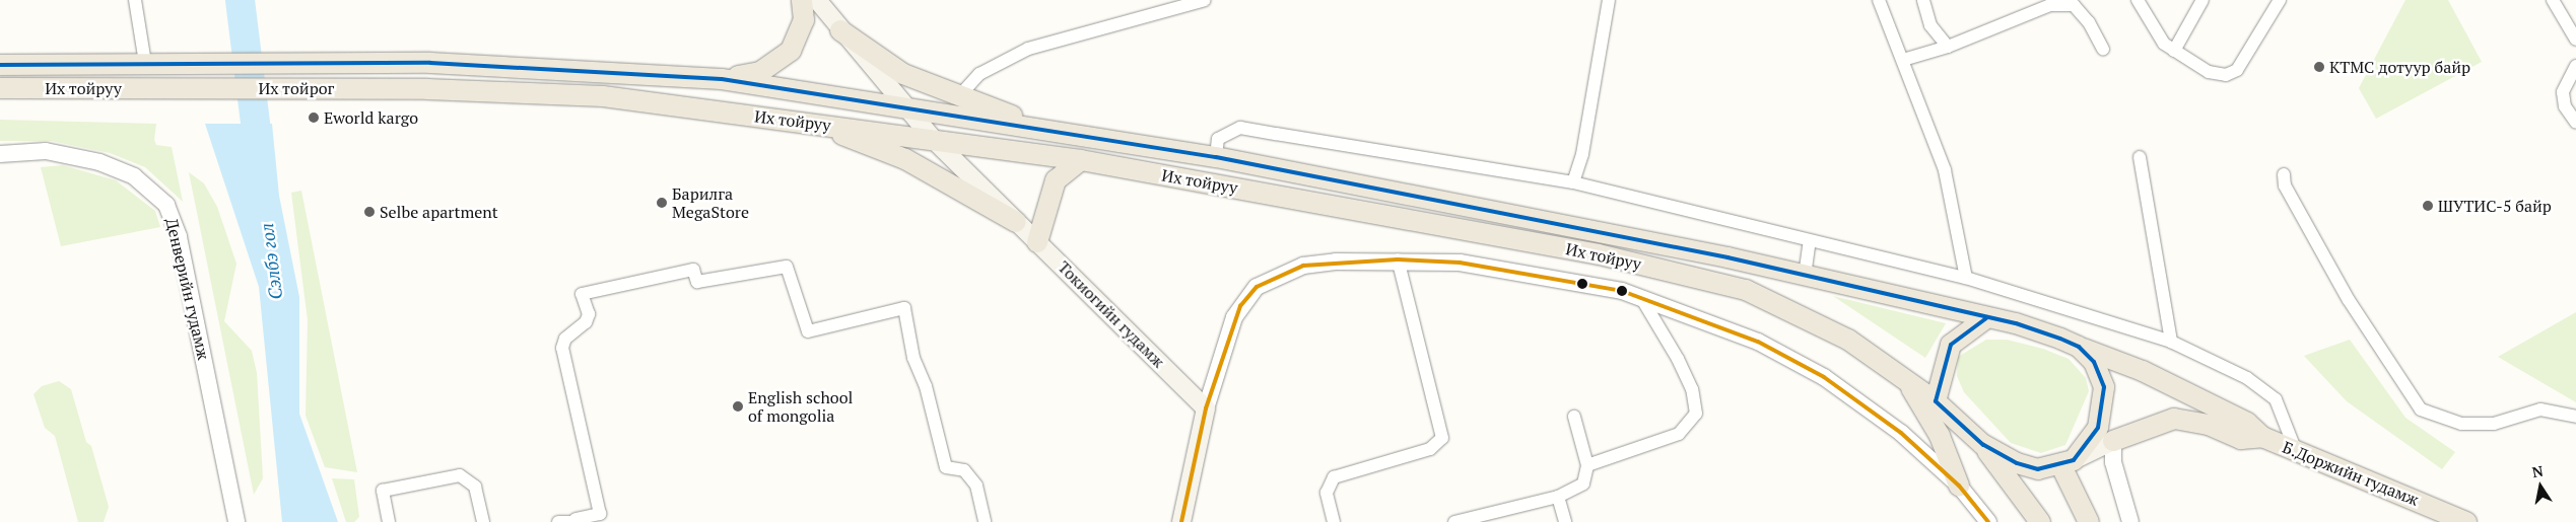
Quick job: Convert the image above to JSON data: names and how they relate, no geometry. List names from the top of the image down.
{
  "streets": {
    "main road": [
      "Их тойруу",
      "Их тойрог",
      "Токиогийн гудамж",
      "Б.Доржийн гудамж"
    ],
    "street": ["Денверийн гудамж"]
  },
  "crossings": [
    ["Их тойруу", "Их тойрог"],
    ["Их тойруу", "Токиогийн гудамж"]
  ],
  "water": ["Сэлбэ гол"],
  "places": [
    "KTMC дотуур байр",
    "Eworld kargo",
    "Барилга MegaStore",
    "ШУТИС-5 байр",
    "Selbe apartment",
    "English school of mongolia"
  ],
  "north": "top"
}
